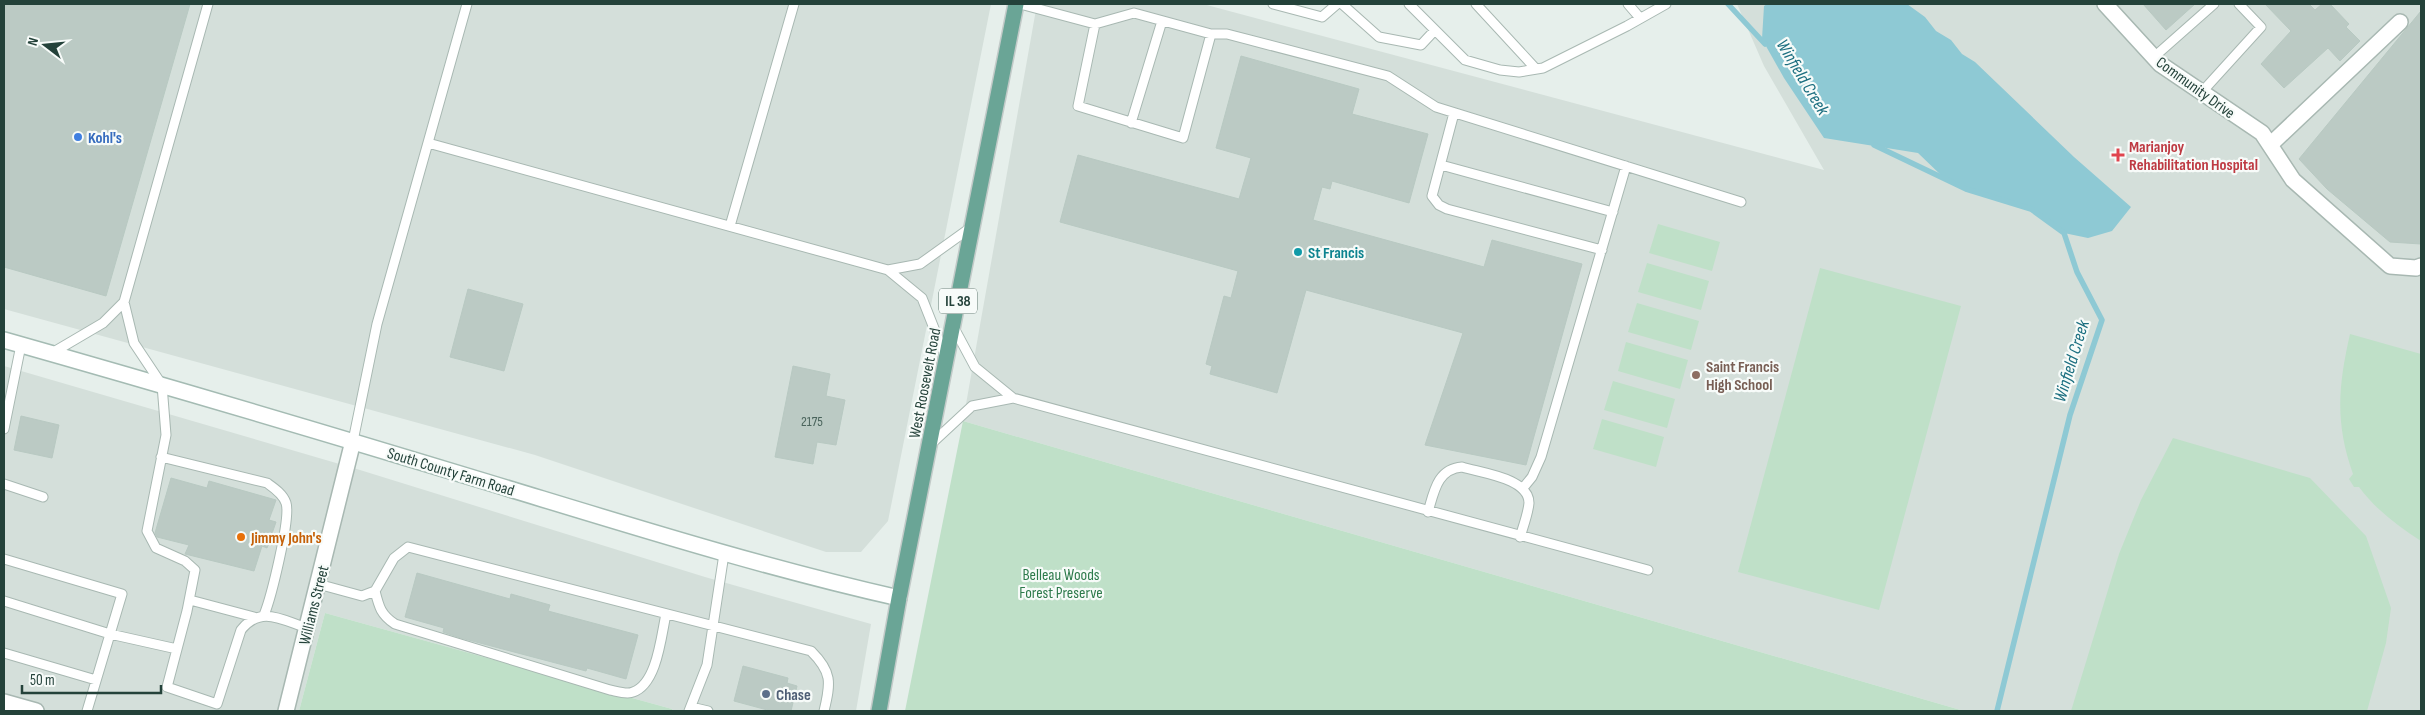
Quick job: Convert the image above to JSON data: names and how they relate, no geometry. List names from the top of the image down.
{
  "streets": {
    "main road": [
      "Community Drive",
      "IL 38",
      "West Roosevelt Road",
      "South County Farm Road",
      "Williams Street"
    ]
  },
  "crossings": [
    ["West Roosevelt Road", "South County Farm Road"],
    ["South County Farm Road", "Williams Street"]
  ],
  "water": ["Winfield Creek"],
  "parks": ["Belleau Woods Forest Preserve"],
  "places": {
    "other": [
      "Kohl's",
      "St Francis",
      "Saint Francis High School",
      "Jimmy John's",
      "Chase"
    ],
    "health": ["Marianjoy Rehabilitation Hospital"]
  },
  "house_numbers": ["2175"],
  "scale_bar": "50 m",
  "north": "left"
}
